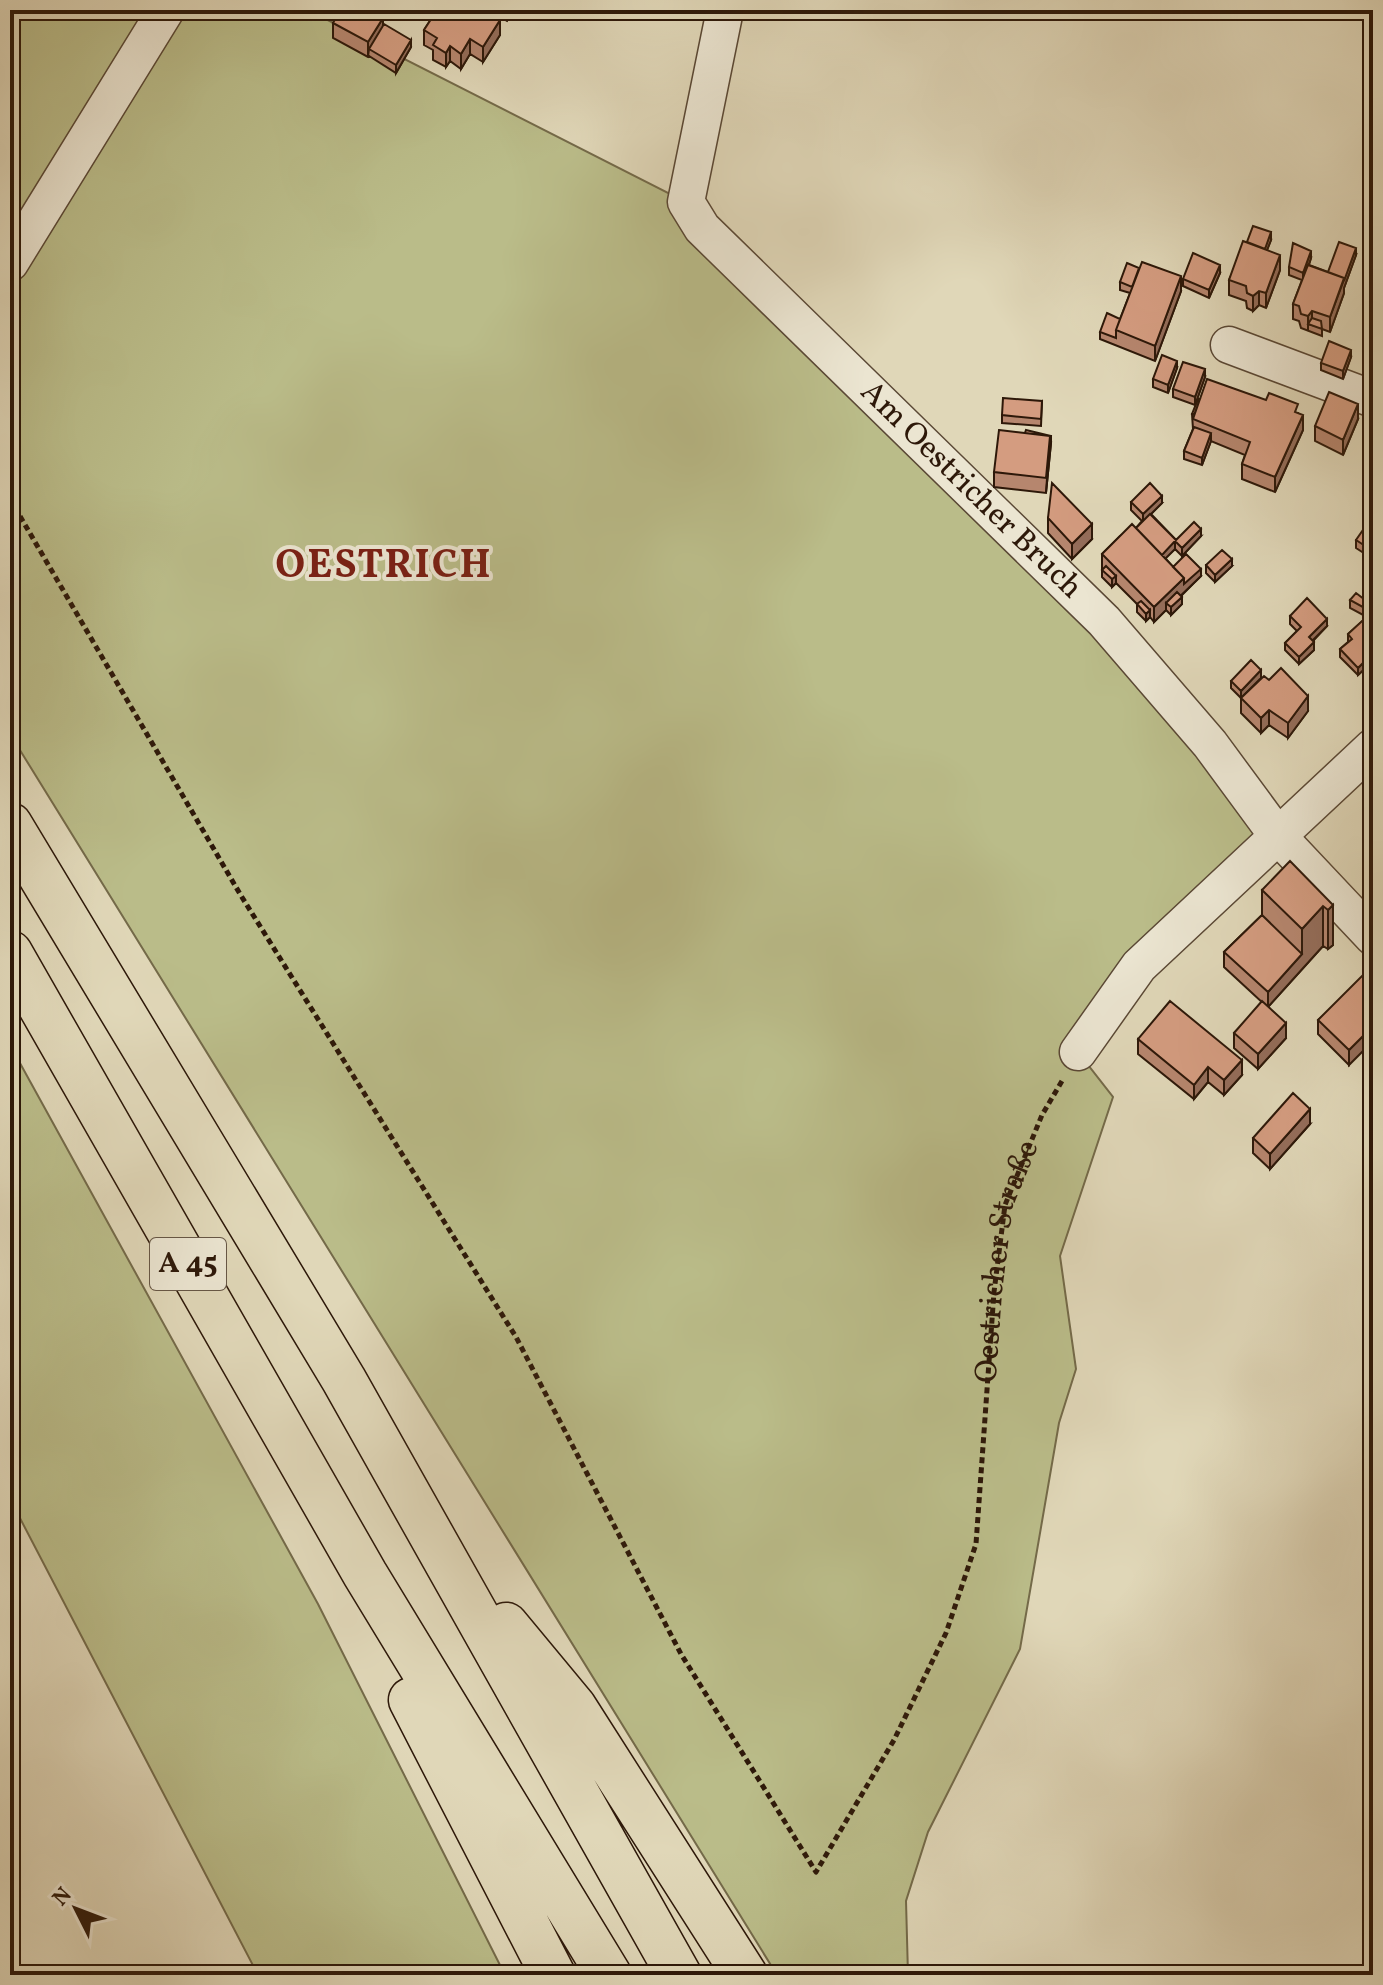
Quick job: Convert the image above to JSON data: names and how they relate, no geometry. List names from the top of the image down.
{
  "streets": {
    "highway": ["A 45"],
    "street": ["Am Oestricher Bruch"],
    "path": ["Oestricher Straße"]
  },
  "districts": ["OESTRICH"],
  "north": "top left"
}
